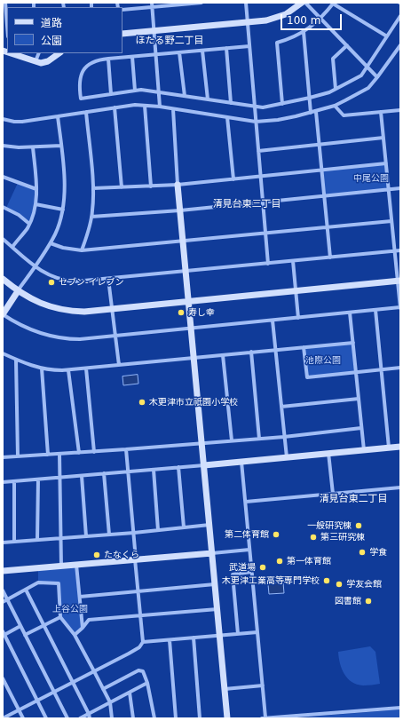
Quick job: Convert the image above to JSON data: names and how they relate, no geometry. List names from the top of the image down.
{
  "districts": ["ほたる野二丁目", "清見台東三丁目", "清見台東二丁目"],
  "parks": ["中尾公園", "池際公園", "上谷公園"],
  "places": [
    "セブン-イレブン",
    "寿し幸",
    "木更津市立祇園小学校",
    "一般研究棟",
    "第二体育館",
    "第三研究棟",
    "学食",
    "たなくら",
    "第一体育館",
    "武道場",
    "木更津工業高等専門学校",
    "学友会館",
    "図書館"
  ],
  "legend": ["道路", "公園"],
  "scale_bar": "100 m"
}
